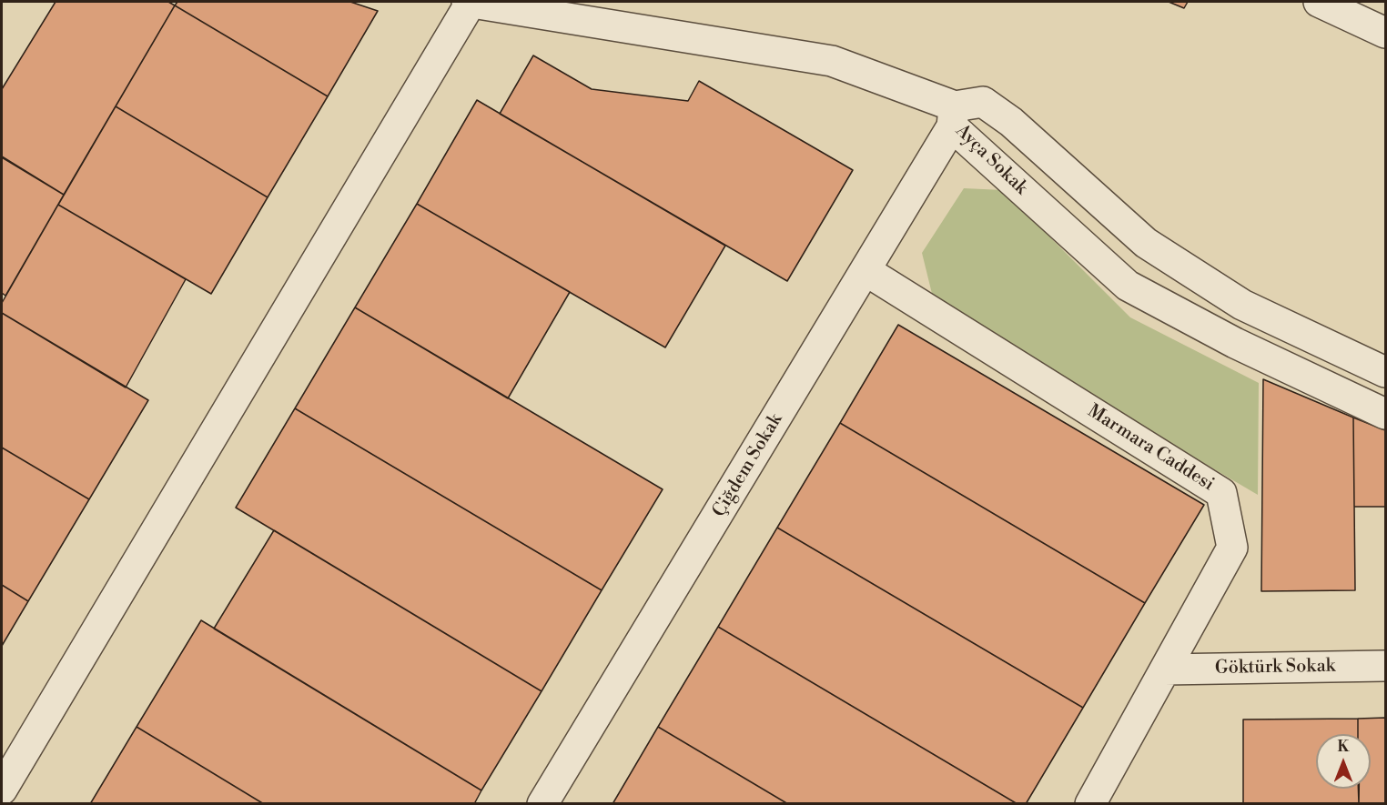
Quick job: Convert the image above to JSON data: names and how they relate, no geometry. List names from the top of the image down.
{
  "streets": {
    "street": [
      "Ayça Sokak",
      "Marmara Caddesi",
      "Çiğdem Sokak",
      "Göktürk Sokak"
    ]
  },
  "crossings": [
    ["Ayça Sokak", "Çiğdem Sokak"],
    ["Marmara Caddesi", "Çiğdem Sokak"],
    ["Marmara Caddesi", "Göktürk Sokak"]
  ],
  "north": "top"
}
